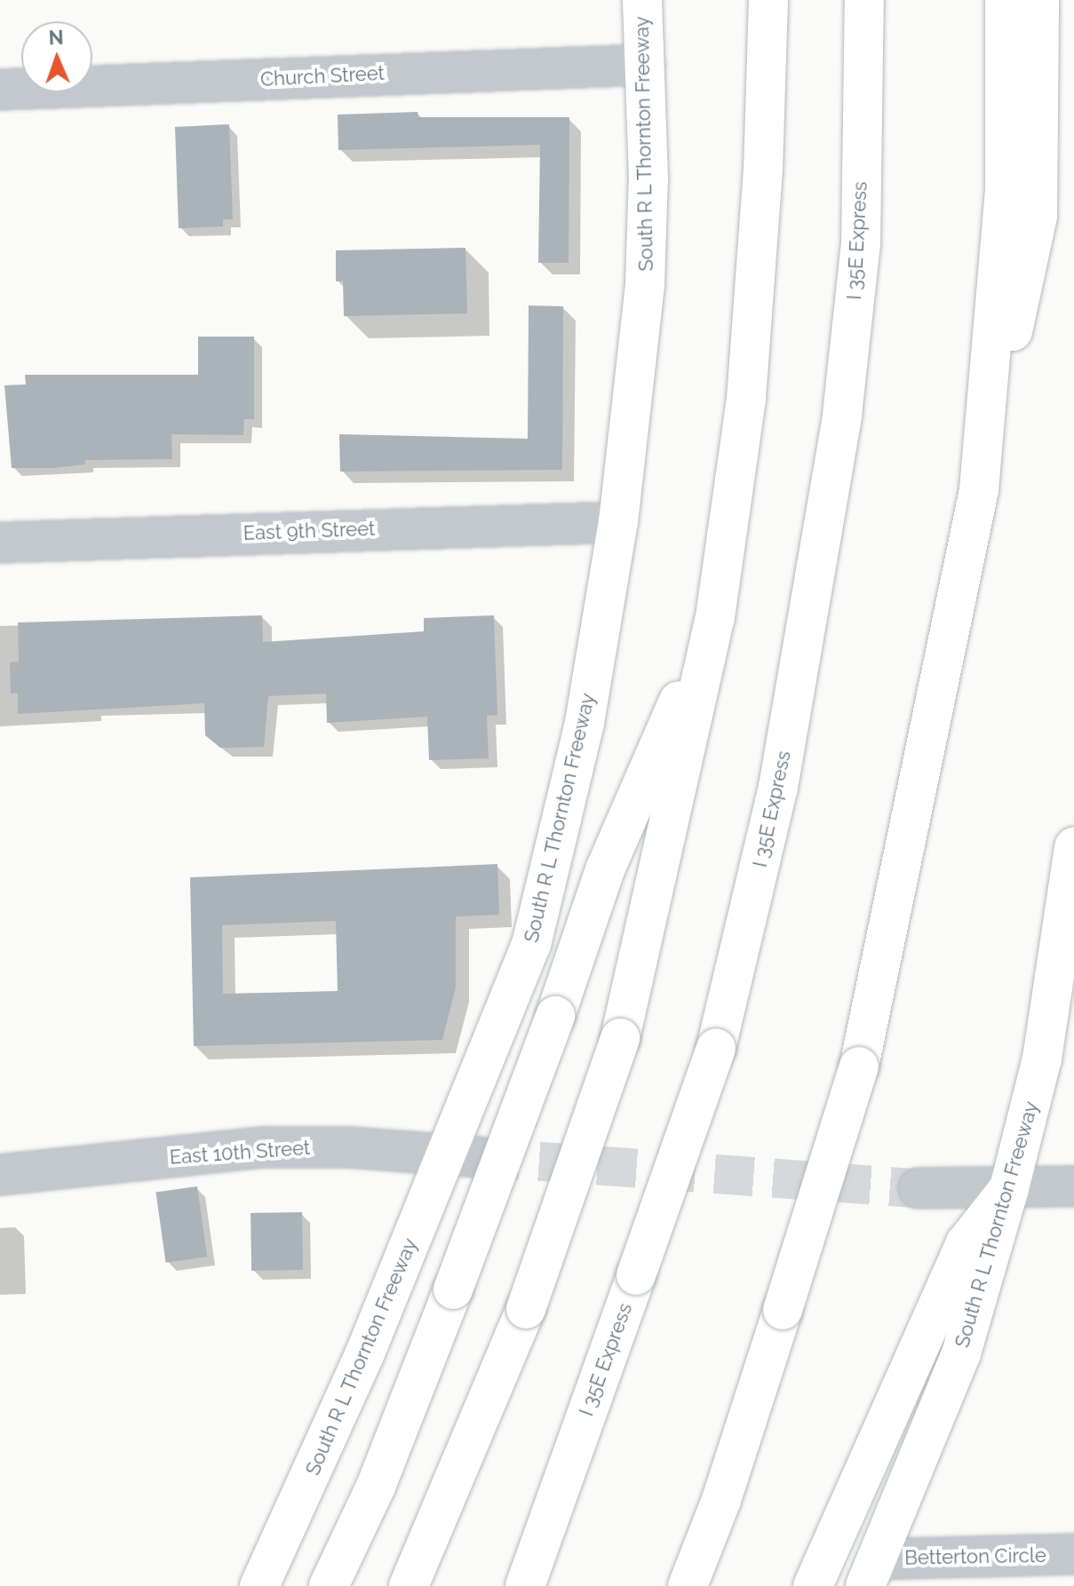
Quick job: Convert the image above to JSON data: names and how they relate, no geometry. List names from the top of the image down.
{
  "streets": {
    "main road": ["South R L Thornton Freeway", "I 35E Express"],
    "street": [
      "Church Street",
      "East 9th Street",
      "East 10th Street",
      "Betterton Circle"
    ]
  },
  "crossings": [
    ["Church Street", "South R L Thornton Freeway"],
    ["South R L Thornton Freeway", "East 9th Street"],
    ["South R L Thornton Freeway", "East 10th Street"],
    ["South R L Thornton Freeway", "Betterton Circle"]
  ],
  "north": "top"
}
